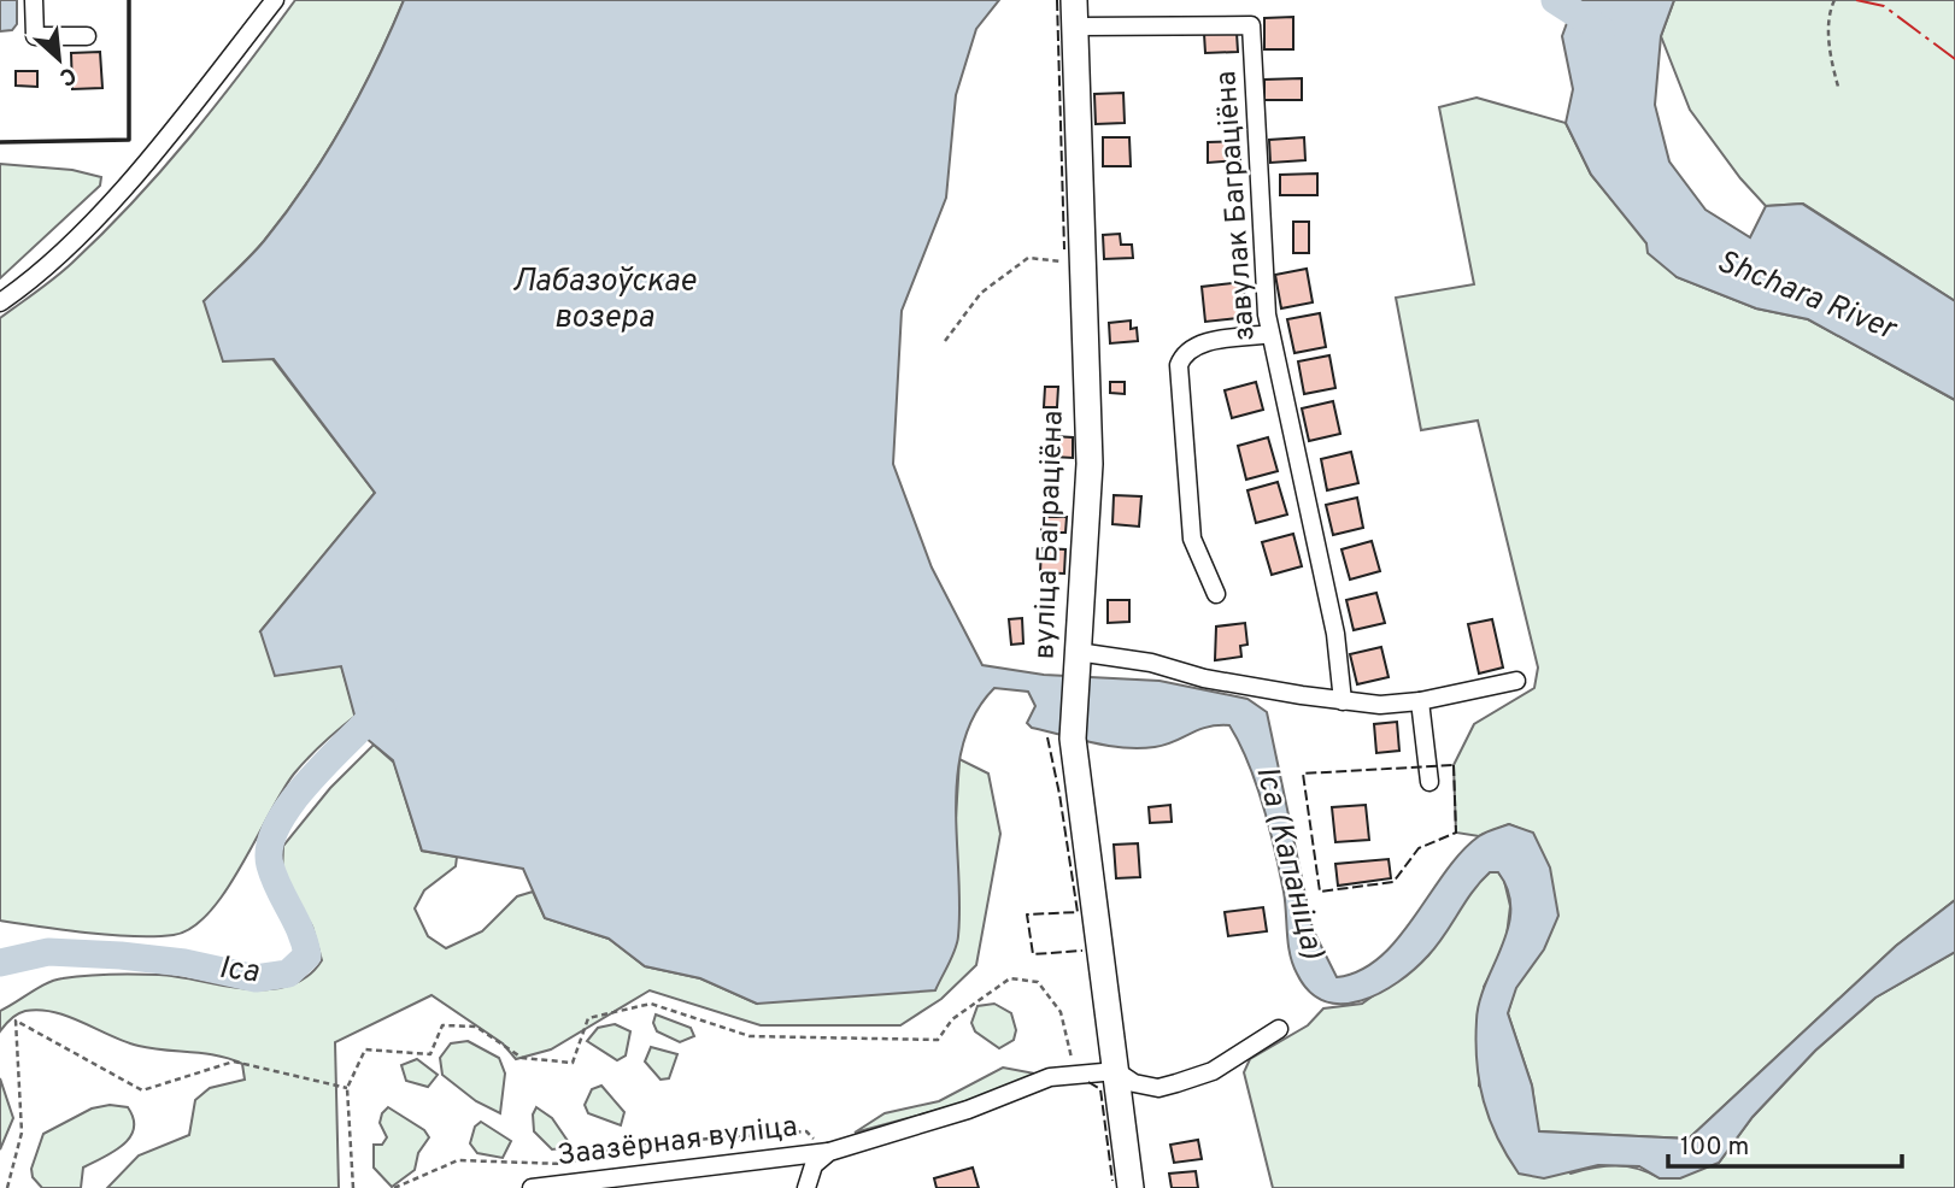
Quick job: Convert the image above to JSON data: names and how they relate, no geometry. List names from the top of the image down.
{
  "streets": {
    "highway": ["вуліца Баграціёна"],
    "street": ["завулак Баграціёна", "Заазёрная вуліца"]
  },
  "crossings": [
    ["завулак Баграціёна", "вуліца Баграціёна"]
  ],
  "water": [
    "Лабазоўскае возера",
    "Shchara River",
    "Іса (Капаніца)",
    "Іса"
  ],
  "scale_bar": "100 m",
  "north": "bottom right"
}
